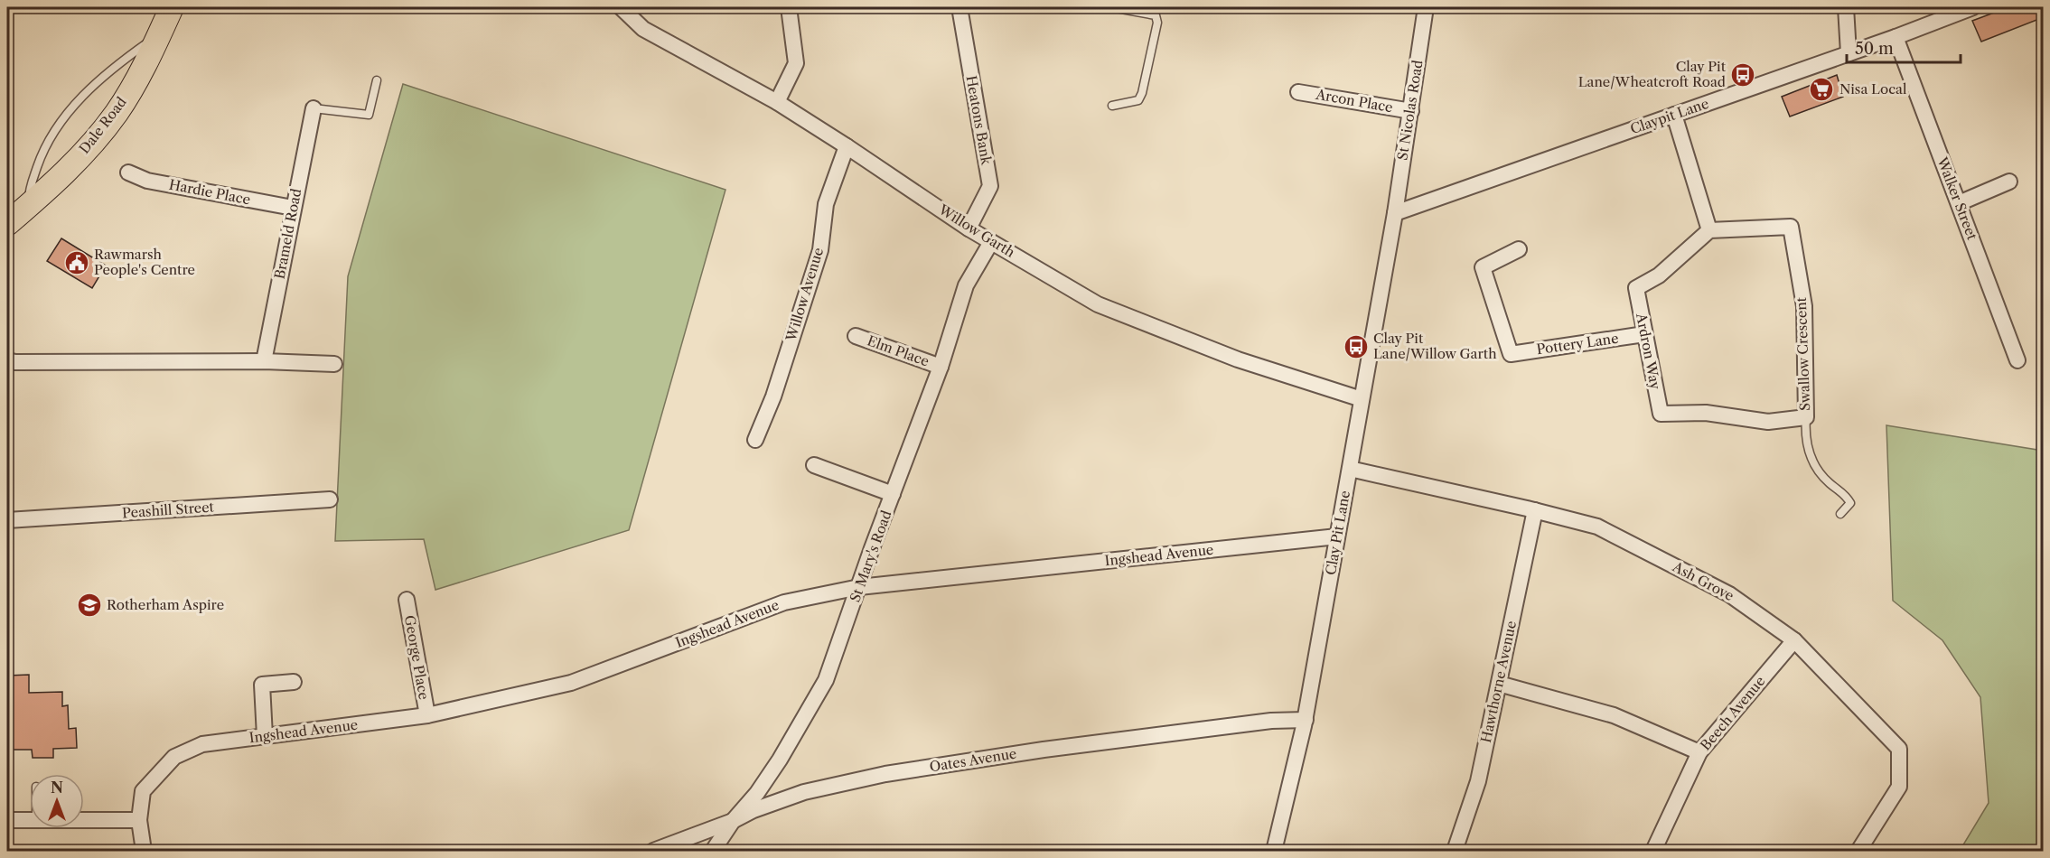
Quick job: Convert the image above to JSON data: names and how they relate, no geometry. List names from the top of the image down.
{
  "streets": {
    "main road": ["Dale Road"],
    "street": [
      "Arcon Place",
      "St Nicolas Road",
      "Claypit Lane",
      "Heatons Bank",
      "Hardie Place",
      "Walker Street",
      "Willow Garth",
      "Brameld Road",
      "Willow Avenue",
      "Pottery Lane",
      "Elm Place",
      "Ardron Way",
      "Swallow Crescent",
      "Peashill Street",
      "Clay Pit Lane",
      "Ingshead Avenue",
      "St Mary's Road",
      "Ash Grove",
      "George Place",
      "Hawthorne Avenue",
      "Beech Avenue",
      "Oates Avenue"
    ]
  },
  "crossings": [
    ["Arcon Place", "St Nicolas Road"],
    ["St Nicolas Road", "Claypit Lane"],
    ["St Nicolas Road", "Clay Pit Lane"],
    ["Claypit Lane", "Walker Street"],
    ["Claypit Lane", "Clay Pit Lane"],
    ["Heatons Bank", "Willow Garth"],
    ["Hardie Place", "Brameld Road"],
    ["Willow Garth", "Willow Avenue"],
    ["Willow Garth", "Clay Pit Lane"],
    ["Willow Garth", "St Mary's Road"],
    ["Pottery Lane", "Ardron Way"],
    ["Elm Place", "St Mary's Road"],
    ["Ardron Way", "Swallow Crescent"],
    ["Clay Pit Lane", "Ingshead Avenue"],
    ["Clay Pit Lane", "Ash Grove"],
    ["Clay Pit Lane", "Oates Avenue"],
    ["Ingshead Avenue", "St Mary's Road"],
    ["Ingshead Avenue", "George Place"],
    ["St Mary's Road", "Oates Avenue"],
    ["Ash Grove", "Hawthorne Avenue"],
    ["Ash Grove", "Beech Avenue"]
  ],
  "places": {
    "bus stop": ["Clay Pit Lane/Wheatcroft Road", "Clay Pit Lane/Willow Garth"],
    "supermarket": ["Nisa Local"],
    "public building": ["Rawmarsh People's Centre"],
    "school or university": ["Rotherham Aspire"]
  },
  "scale_bar": "50 m",
  "north": "top"
}
